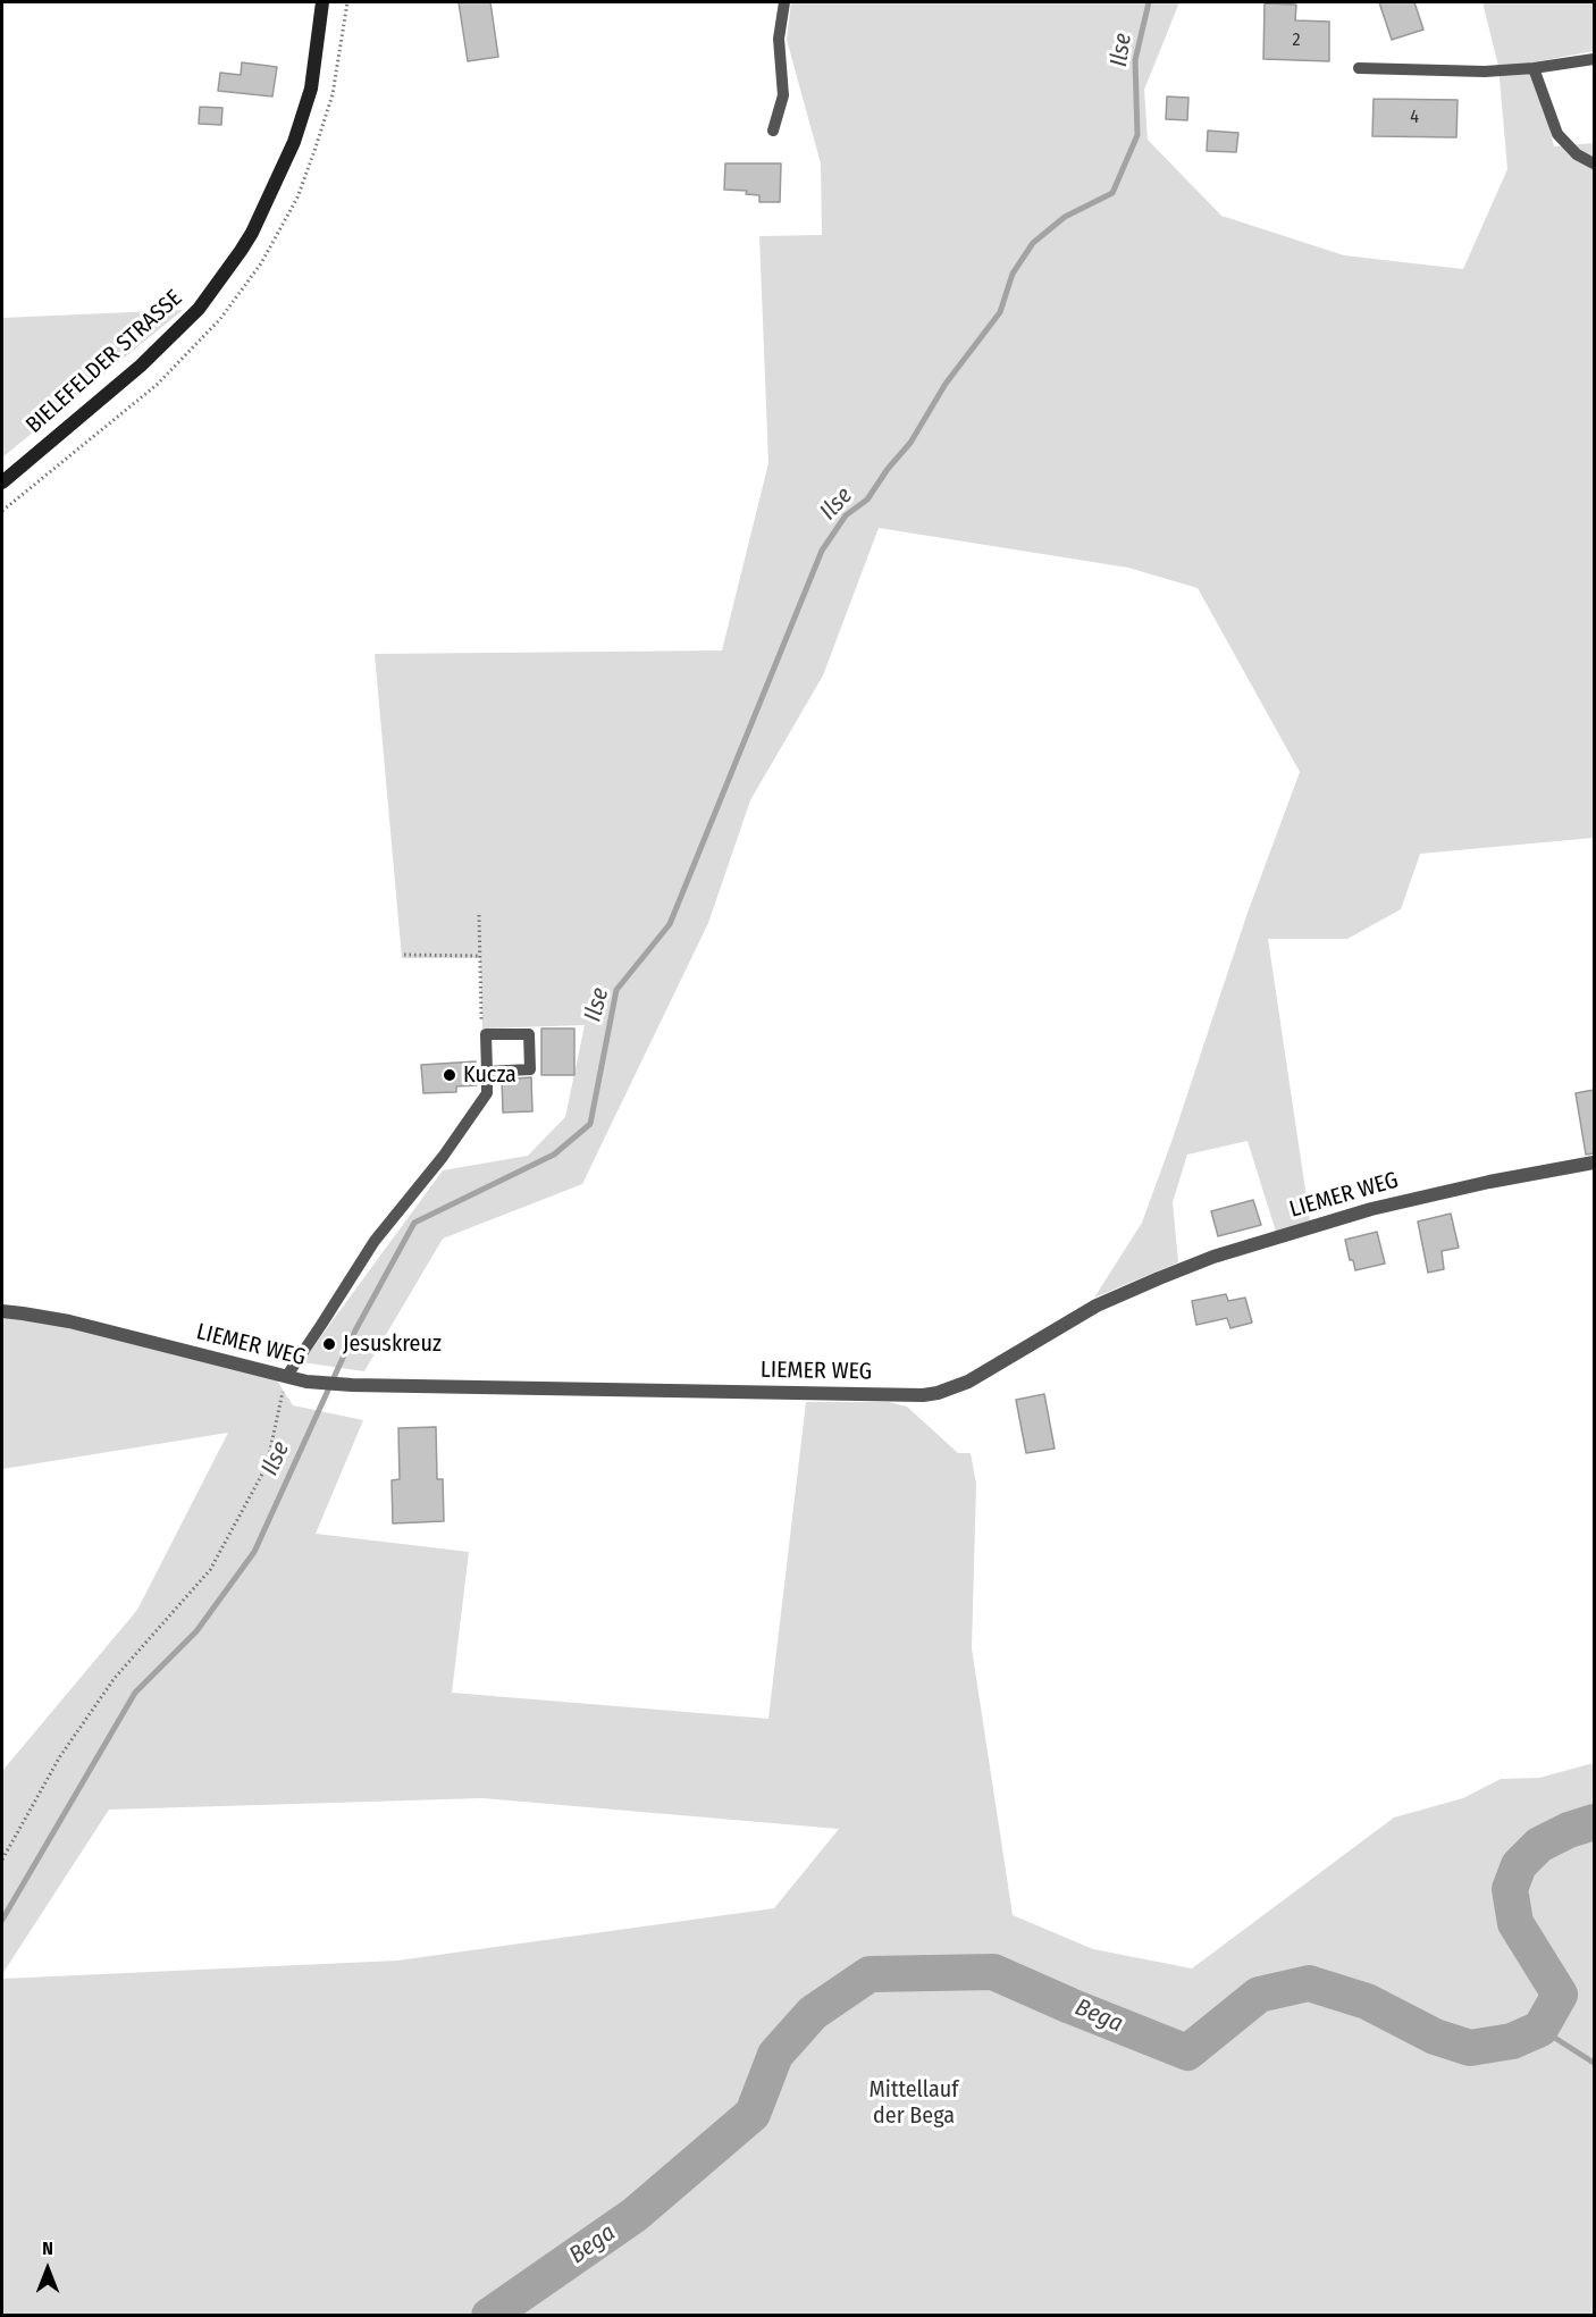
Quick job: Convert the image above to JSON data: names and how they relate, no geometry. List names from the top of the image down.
{
  "streets": {
    "main road": ["BIELEFELDER STRASSE"],
    "street": ["LIEMER WEG"]
  },
  "water": ["Ilse", "Bega"],
  "parks": ["Mittellauf der Bega"],
  "places": ["Kucza", "Jesuskreuz"],
  "house_numbers": ["2", "4"],
  "north": "top"
}
